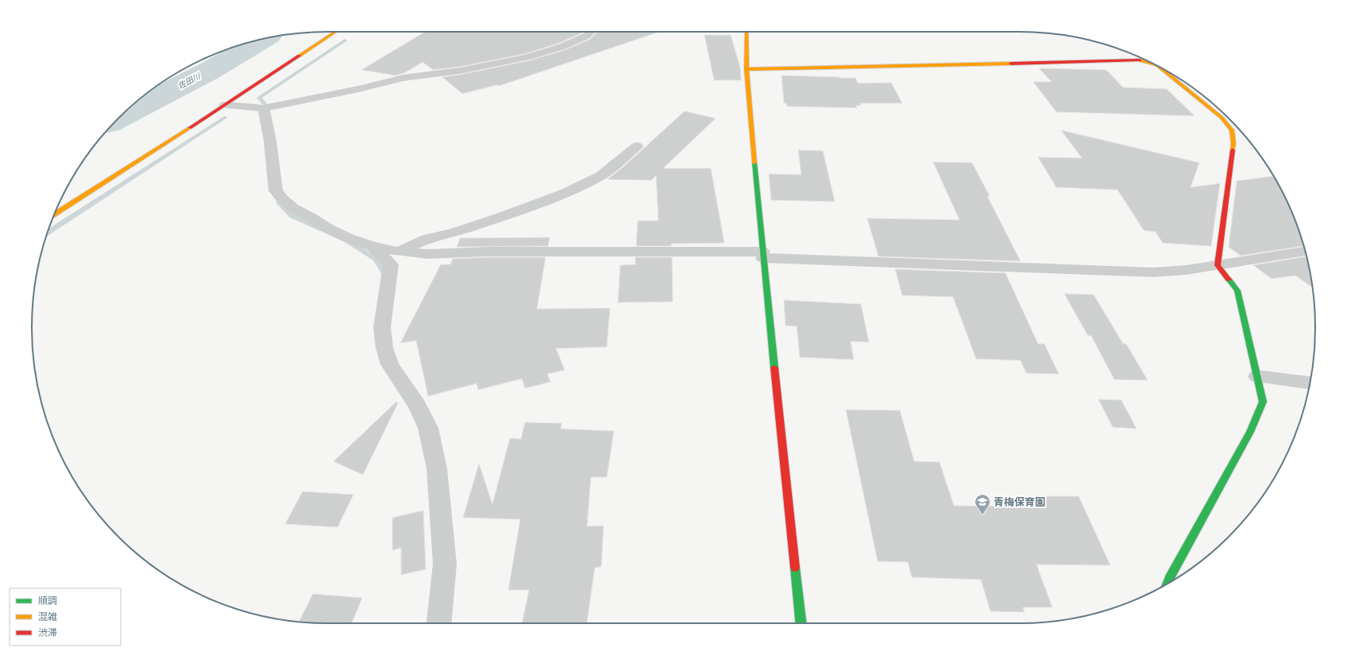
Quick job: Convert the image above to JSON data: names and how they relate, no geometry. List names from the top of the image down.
{
  "water": ["佐田川"],
  "places": {
    "school or university": ["青梅保育園"]
  },
  "legend": ["順調", "混雑", "渋滞"]
}
